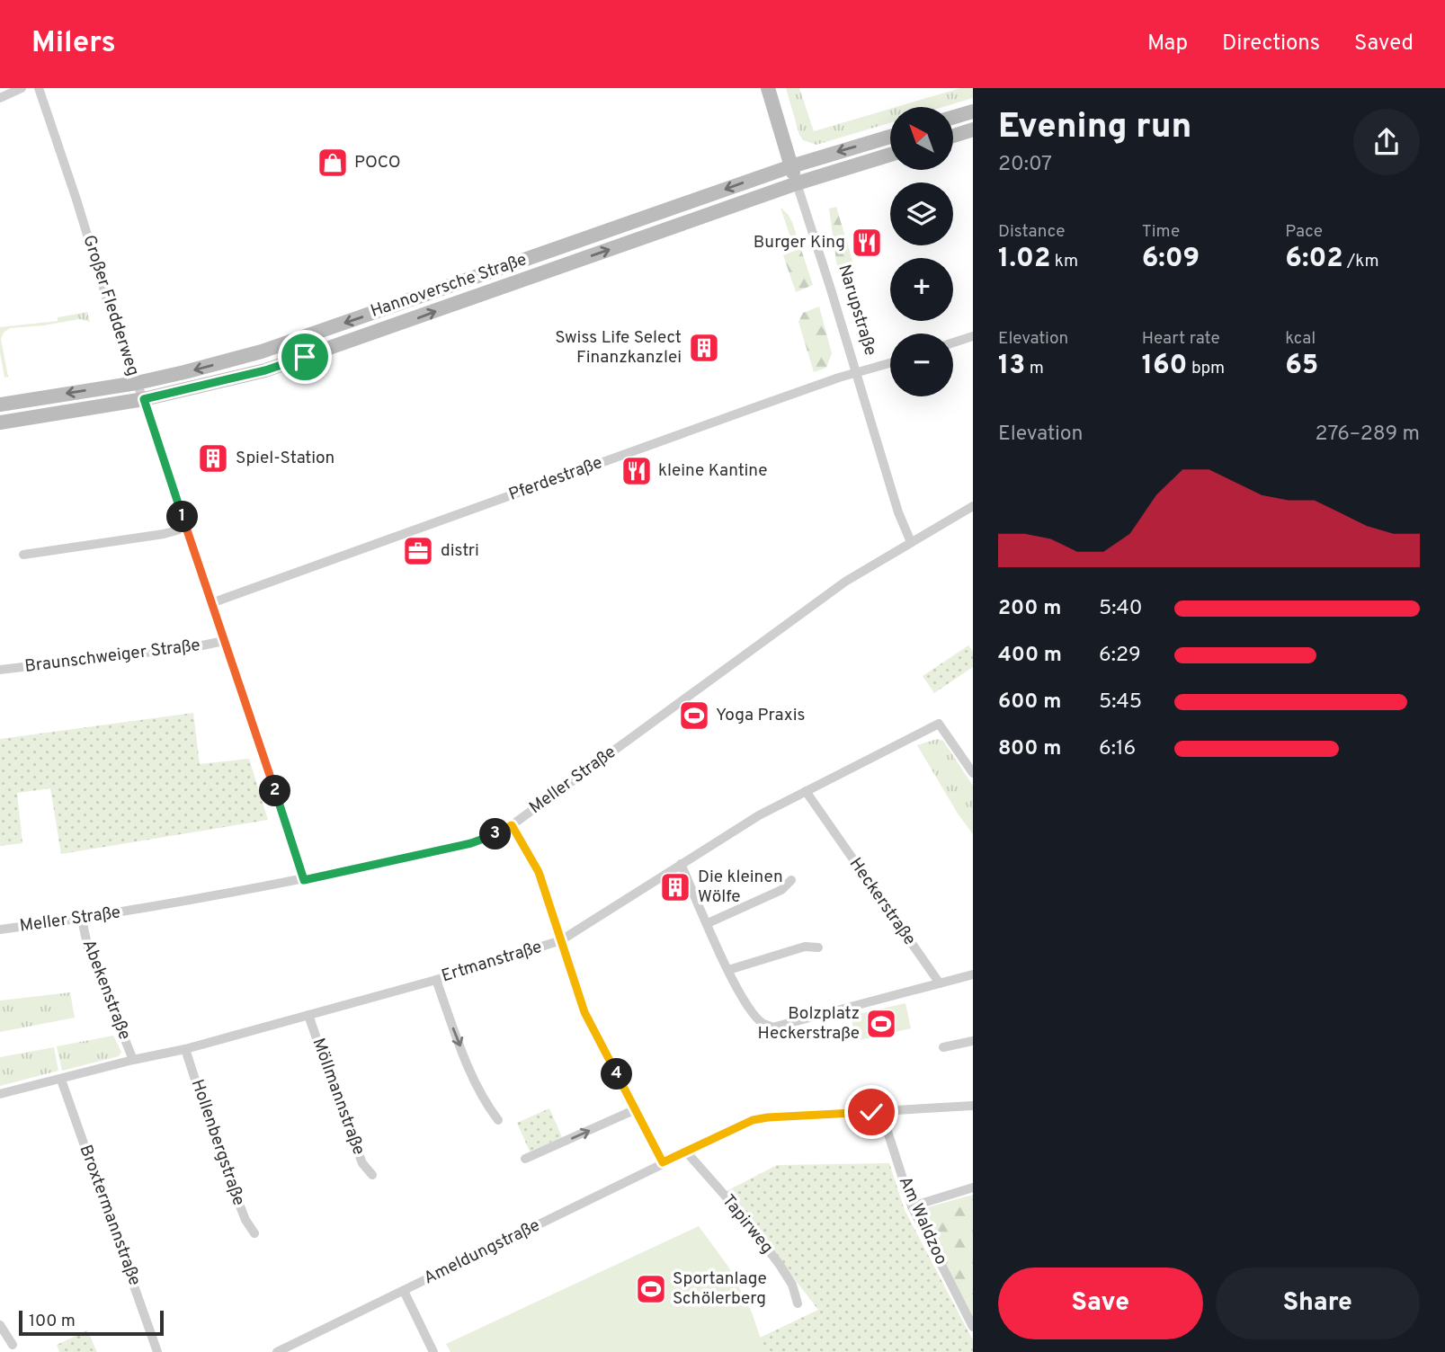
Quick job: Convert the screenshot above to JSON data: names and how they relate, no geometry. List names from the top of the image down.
{
  "streets": {
    "main road": ["Hannoversche Straße", "Narupstraße"],
    "street": [
      "Großer Fledderweg",
      "Pferdestraße",
      "Braunschweiger Straße",
      "Meller Straße",
      "Heckerstraße",
      "Ertmanstraße",
      "Abekenstraße",
      "Möllmannstraße",
      "Hollenbergstraße",
      "Broxtermannstraße",
      "Am Waldzoo",
      "Tapirweg",
      "Ameldungstraße"
    ]
  },
  "crossings": [
    ["Hannoversche Straße", "Großer Fledderweg"],
    ["Hannoversche Straße", "Narupstraße"],
    ["Großer Fledderweg", "Pferdestraße"],
    ["Großer Fledderweg", "Braunschweiger Straße"],
    ["Großer Fledderweg", "Meller Straße"],
    ["Narupstraße", "Pferdestraße"],
    ["Narupstraße", "Meller Straße"],
    ["Meller Straße", "Abekenstraße"],
    ["Heckerstraße", "Ertmanstraße"],
    ["Ertmanstraße", "Abekenstraße"],
    ["Ertmanstraße", "Möllmannstraße"],
    ["Ertmanstraße", "Hollenbergstraße"],
    ["Ertmanstraße", "Broxtermannstraße"],
    ["Am Waldzoo", "Ameldungstraße"],
    ["Tapirweg", "Ameldungstraße"]
  ],
  "places": {
    "shop": ["POCO"],
    "restaurant": ["Burger King", "kleine Kantine"],
    "building": ["Swiss Life Select Finanzkanzlei", "Spiel-Station", "Die kleinen Wölfe"],
    "office": ["distri"],
    "sports": ["Yoga Praxis", "Bolzplatz Heckerstraße", "Sportanlage Schölerberg"]
  },
  "scale_bar": "100 m",
  "north": "top left",
  "page": {
    "header": "Milers",
    "nav": ["Map", "Directions", "Saved"],
    "heading": ["Evening run", "20:07"],
    "map_buttons": ["+", "−"],
    "stats": [
      ["Distance", "1.02 km"],
      ["Time", "6:09"],
      ["Pace", "6:02 /km"],
      ["Elevation", "13 m"],
      ["Heart rate", "160 bpm"],
      ["kcal", "65"]
    ],
    "chart": ["Elevation", "276–289 m"],
    "pins": [
      "1",
      "2",
      "3",
      "4"
    ],
    "list": [
      {
        "name": "200 m",
        "note": "5:40"
      },
      {
        "name": "400 m",
        "note": "6:29"
      },
      {
        "name": "600 m",
        "note": "5:45"
      },
      {
        "name": "800 m",
        "note": "6:16"
      }
    ],
    "buttons": ["Save", "Share"],
    "scale": "100 m"
  }
}
